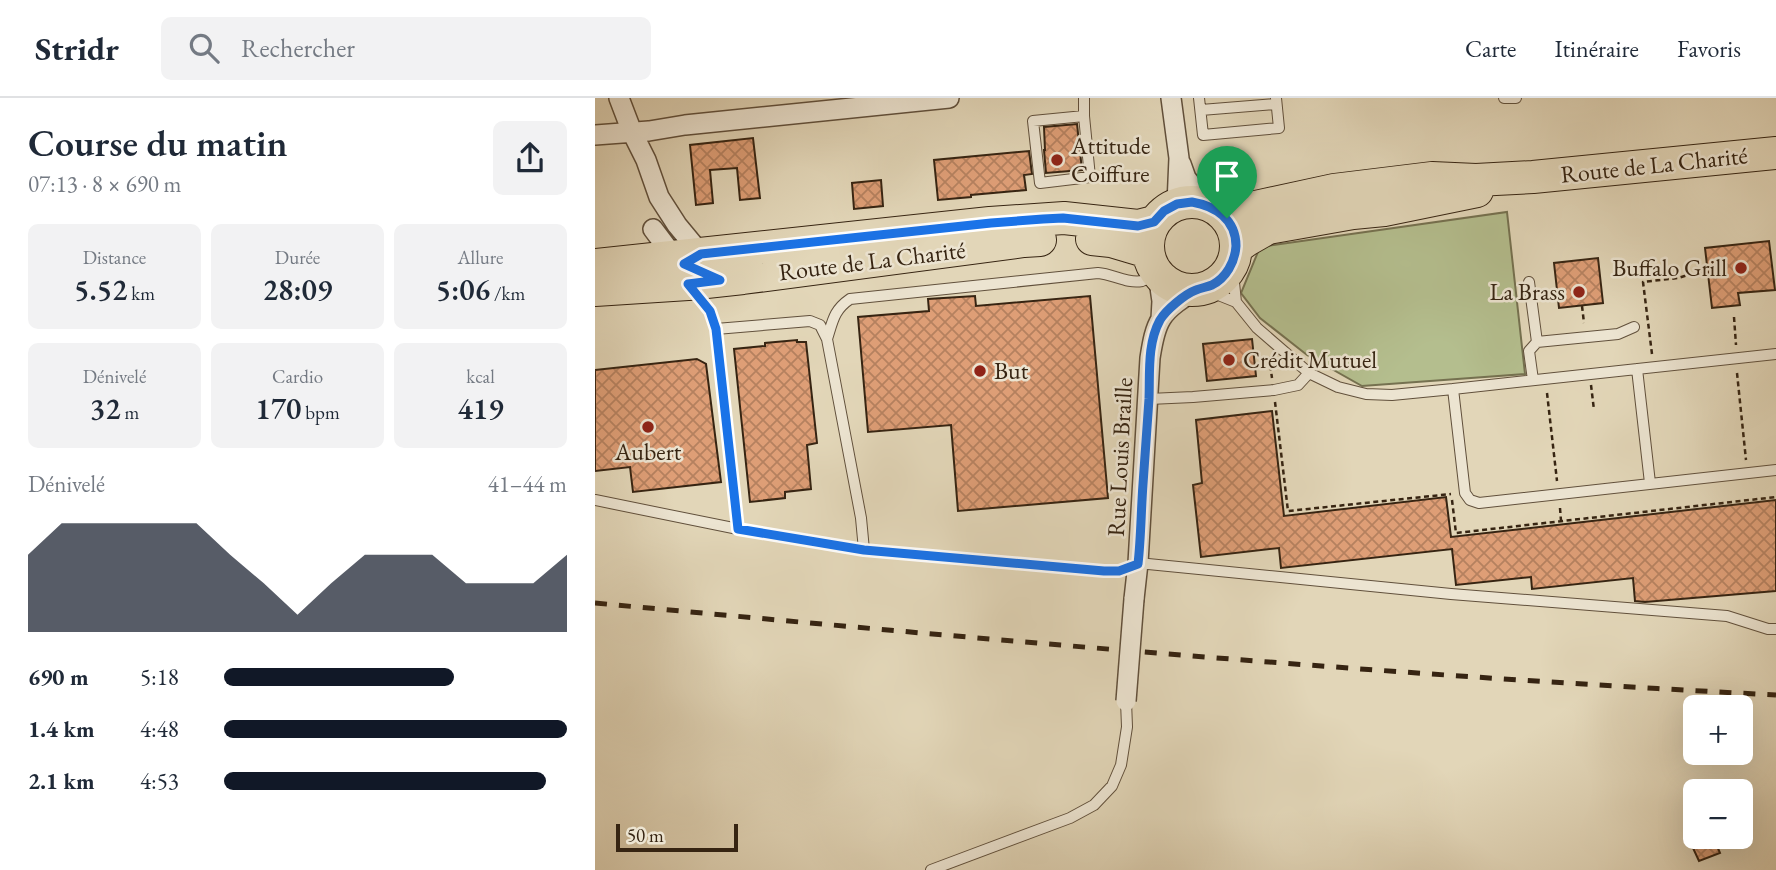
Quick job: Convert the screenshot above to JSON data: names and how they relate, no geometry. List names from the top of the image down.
{
  "streets": {
    "main road": ["Route de La Charité"],
    "street": ["Rue Louis Braille"]
  },
  "crossings": [
    ["Route de La Charité", "Rue Louis Braille"]
  ],
  "places": [
    "Attitude Coiffure",
    "Buffalo Grill",
    "La Brass",
    "Crédit Mutuel",
    "But",
    "Aubert"
  ],
  "scale_bar": "50 m",
  "page": {
    "header": "Stridr",
    "search": "Rechercher",
    "nav": ["Carte", "Itinéraire", "Favoris"],
    "heading": ["Course du matin", "07:13 · 8 × 690 m"],
    "stats": [
      ["Distance", "5.52 km"],
      ["Durée", "28:09"],
      ["Allure", "5:06 /km"],
      ["Dénivelé", "32 m"],
      ["Cardio", "170 bpm"],
      ["kcal", "419"]
    ],
    "chart": ["Dénivelé", "41–44 m"],
    "list": [
      {
        "name": "690 m",
        "note": "5:18"
      },
      {
        "name": "1.4 km",
        "note": "4:48"
      },
      {
        "name": "2.1 km",
        "note": "4:53"
      }
    ],
    "map_buttons": ["+", "−"],
    "scale": "50 m"
  }
}
